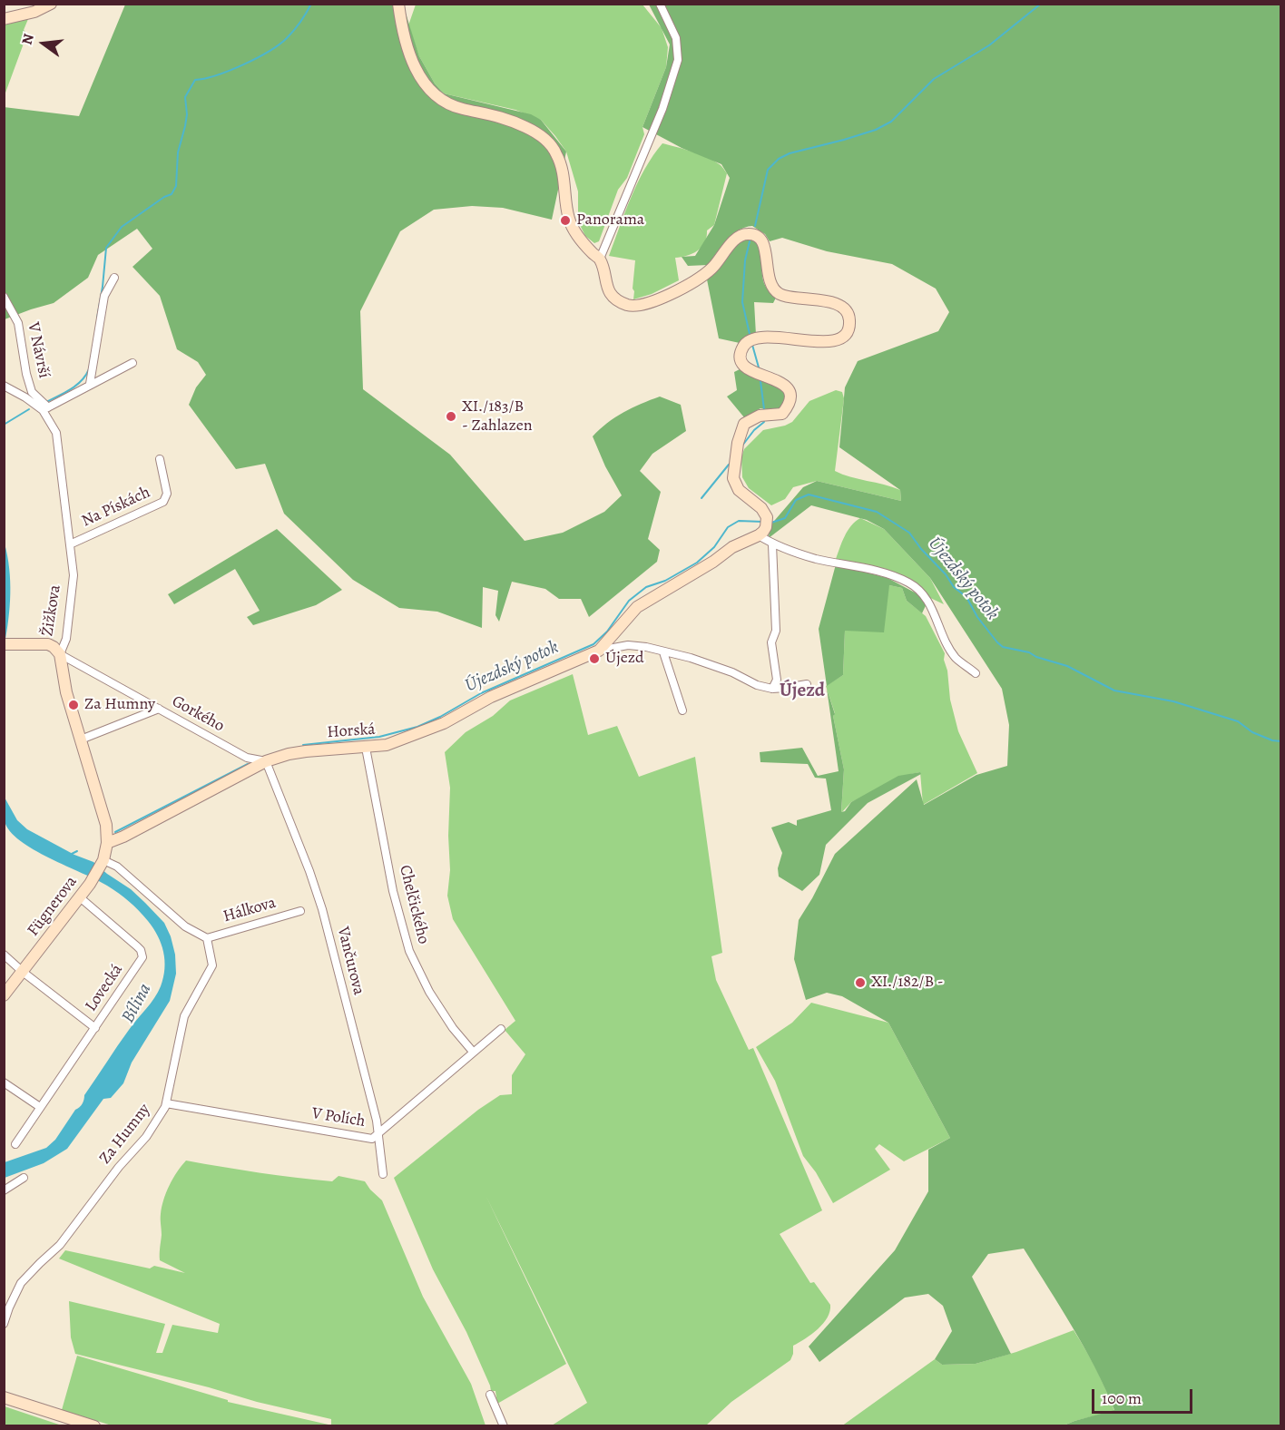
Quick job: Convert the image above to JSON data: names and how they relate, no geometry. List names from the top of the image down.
{
  "streets": {
    "street": [
      "V Návrší",
      "Na Pískách",
      "Žižkova",
      "Gorkého",
      "Horská",
      "Chelčického",
      "Fügnerova",
      "Hálkova",
      "Vančurova",
      "Lovecká",
      "V Polích",
      "Za Humny"
    ]
  },
  "crossings": [
    ["V Návrší", "Žižkova"],
    ["Na Pískách", "Žižkova"],
    ["Žižkova", "Gorkého"],
    ["Žižkova", "Horská"],
    ["Žižkova", "Fügnerova"],
    ["Gorkého", "Horská"],
    ["Gorkého", "Vančurova"],
    ["Horská", "Chelčického"],
    ["Horská", "Vančurova"],
    ["Chelčického", "V Polích"],
    ["Fügnerova", "Lovecká"],
    ["Hálkova", "Za Humny"],
    ["Vančurova", "V Polích"],
    ["V Polích", "Za Humny"]
  ],
  "districts": ["Újezd"],
  "water": ["Újezdský potok", "Bílina"],
  "places": [
    "Panorama",
    "XI./183/B - Zahlazen",
    "Újezd",
    "Za Humny",
    "XI./182/B -"
  ],
  "scale_bar": "100 m",
  "north": "left"
}
